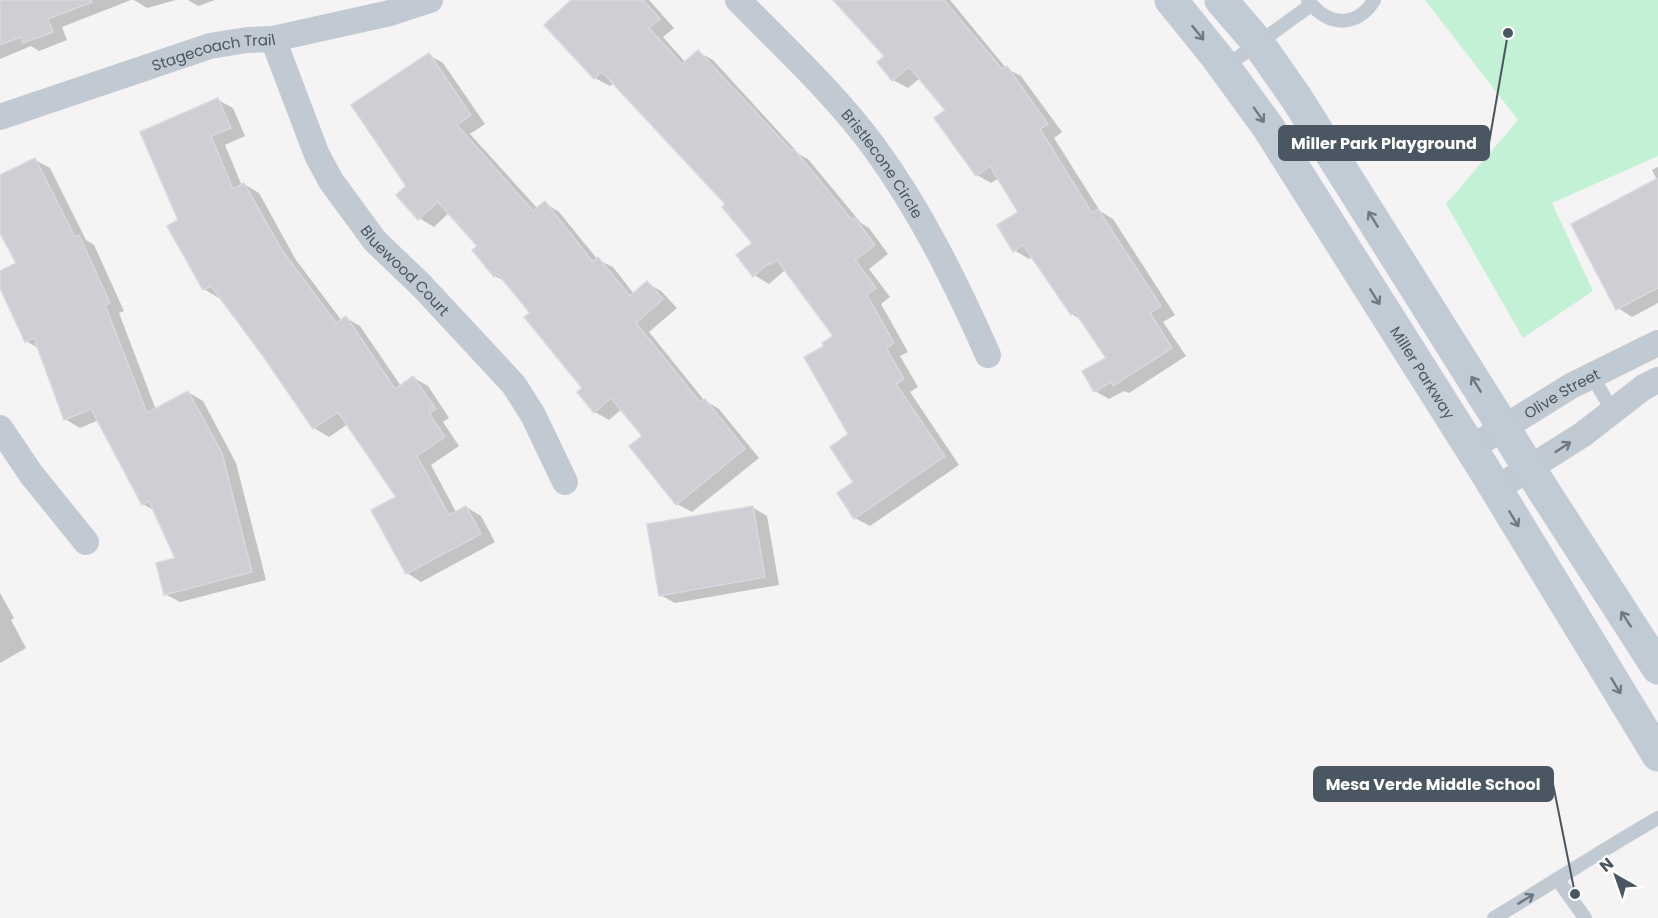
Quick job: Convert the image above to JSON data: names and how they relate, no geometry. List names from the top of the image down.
{
  "streets": {
    "street": [
      "Stagecoach Trail",
      "Bristlecone Circle",
      "Bluewood Court",
      "Miller Parkway",
      "Olive Street"
    ]
  },
  "crossings": [
    ["Stagecoach Trail", "Bluewood Court"],
    ["Miller Parkway", "Olive Street"]
  ],
  "places": ["Miller Park Playground", "Mesa Verde Middle School"],
  "north": "top left"
}
